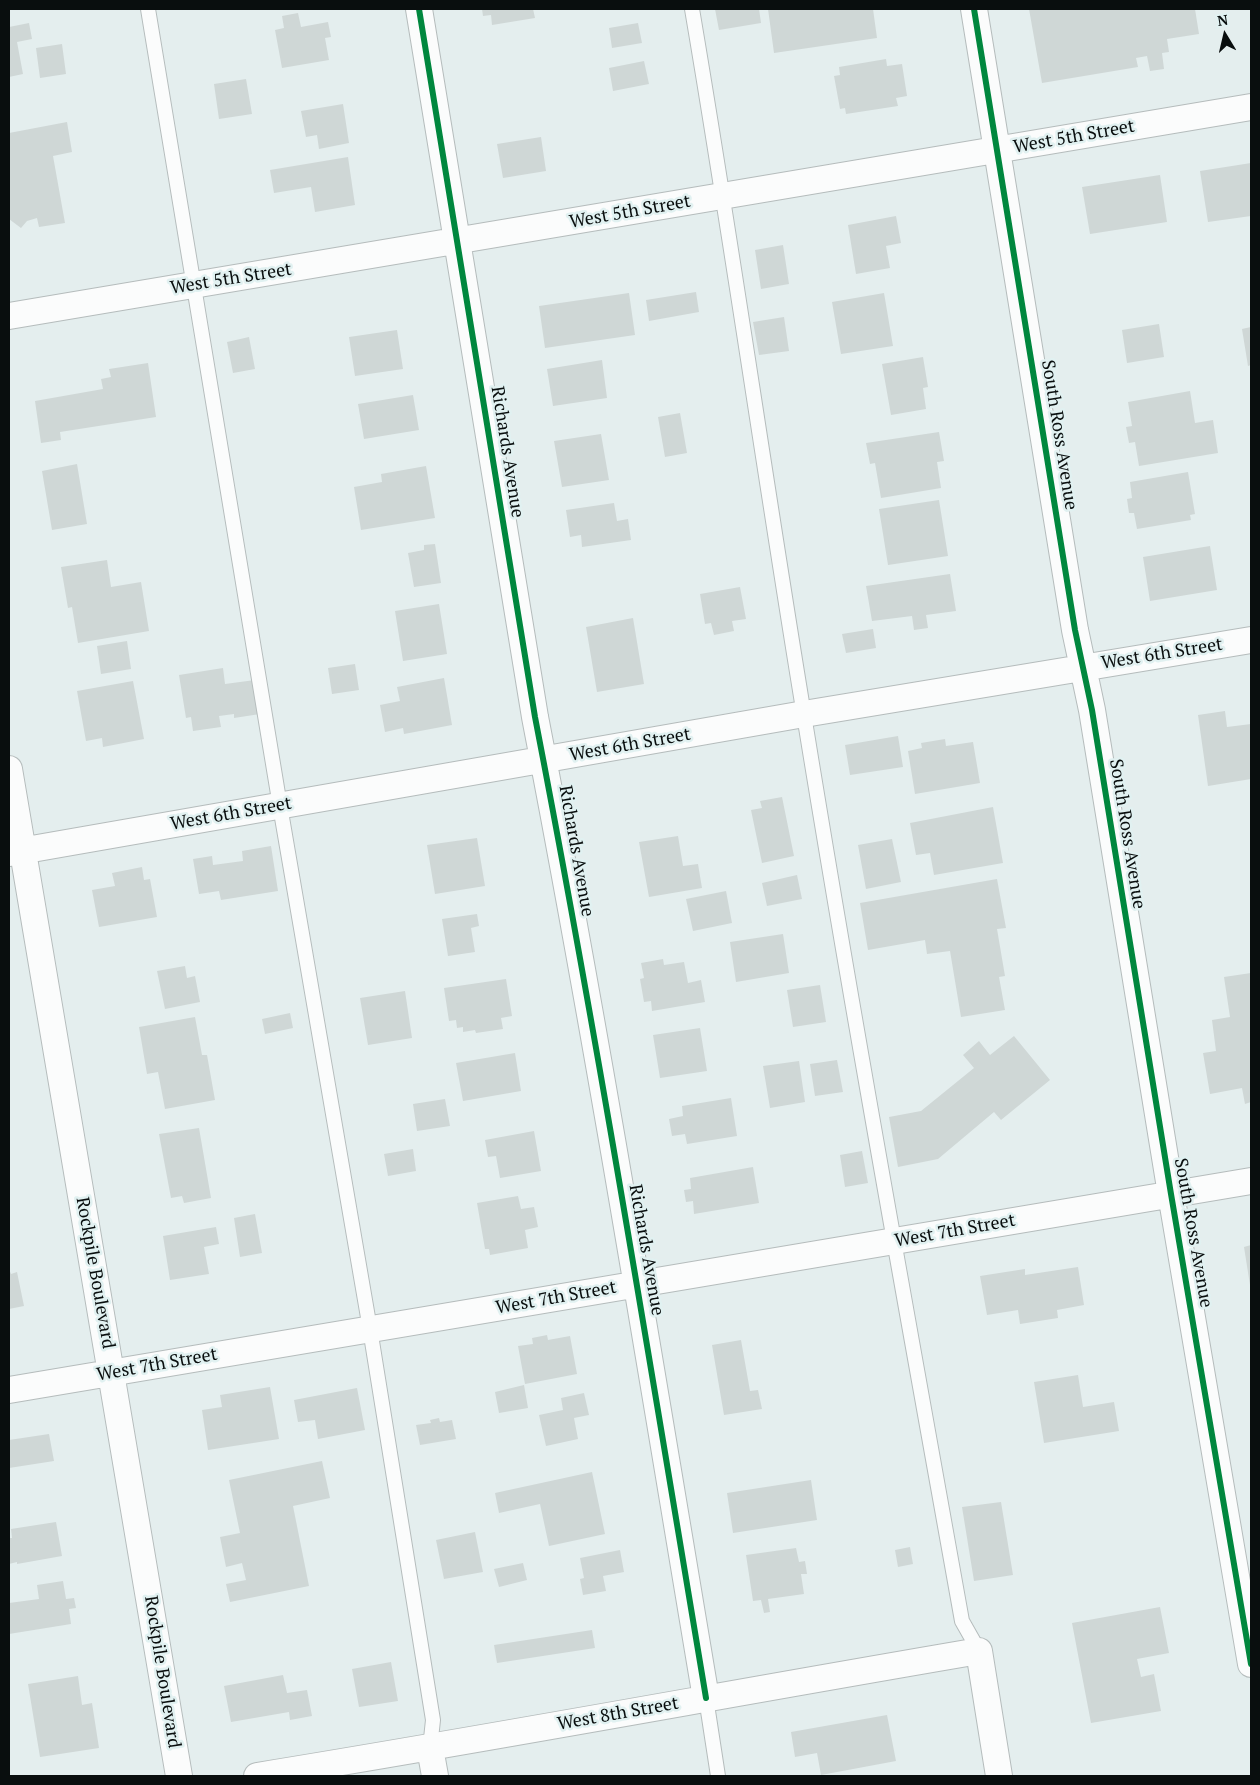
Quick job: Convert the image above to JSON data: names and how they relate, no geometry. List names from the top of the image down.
{
  "streets": {
    "street": [
      "West 5th Street",
      "South Ross Avenue",
      "Richards Avenue",
      "West 6th Street",
      "West 7th Street",
      "Rockpile Boulevard",
      "West 8th Street"
    ]
  },
  "crossings": [
    ["West 5th Street", "South Ross Avenue"],
    ["West 5th Street", "Richards Avenue"],
    ["South Ross Avenue", "West 6th Street"],
    ["South Ross Avenue", "West 7th Street"],
    ["Richards Avenue", "West 6th Street"],
    ["Richards Avenue", "West 7th Street"],
    ["Richards Avenue", "West 8th Street"],
    ["West 6th Street", "Rockpile Boulevard"],
    ["West 7th Street", "Rockpile Boulevard"]
  ],
  "north": "top"
}
